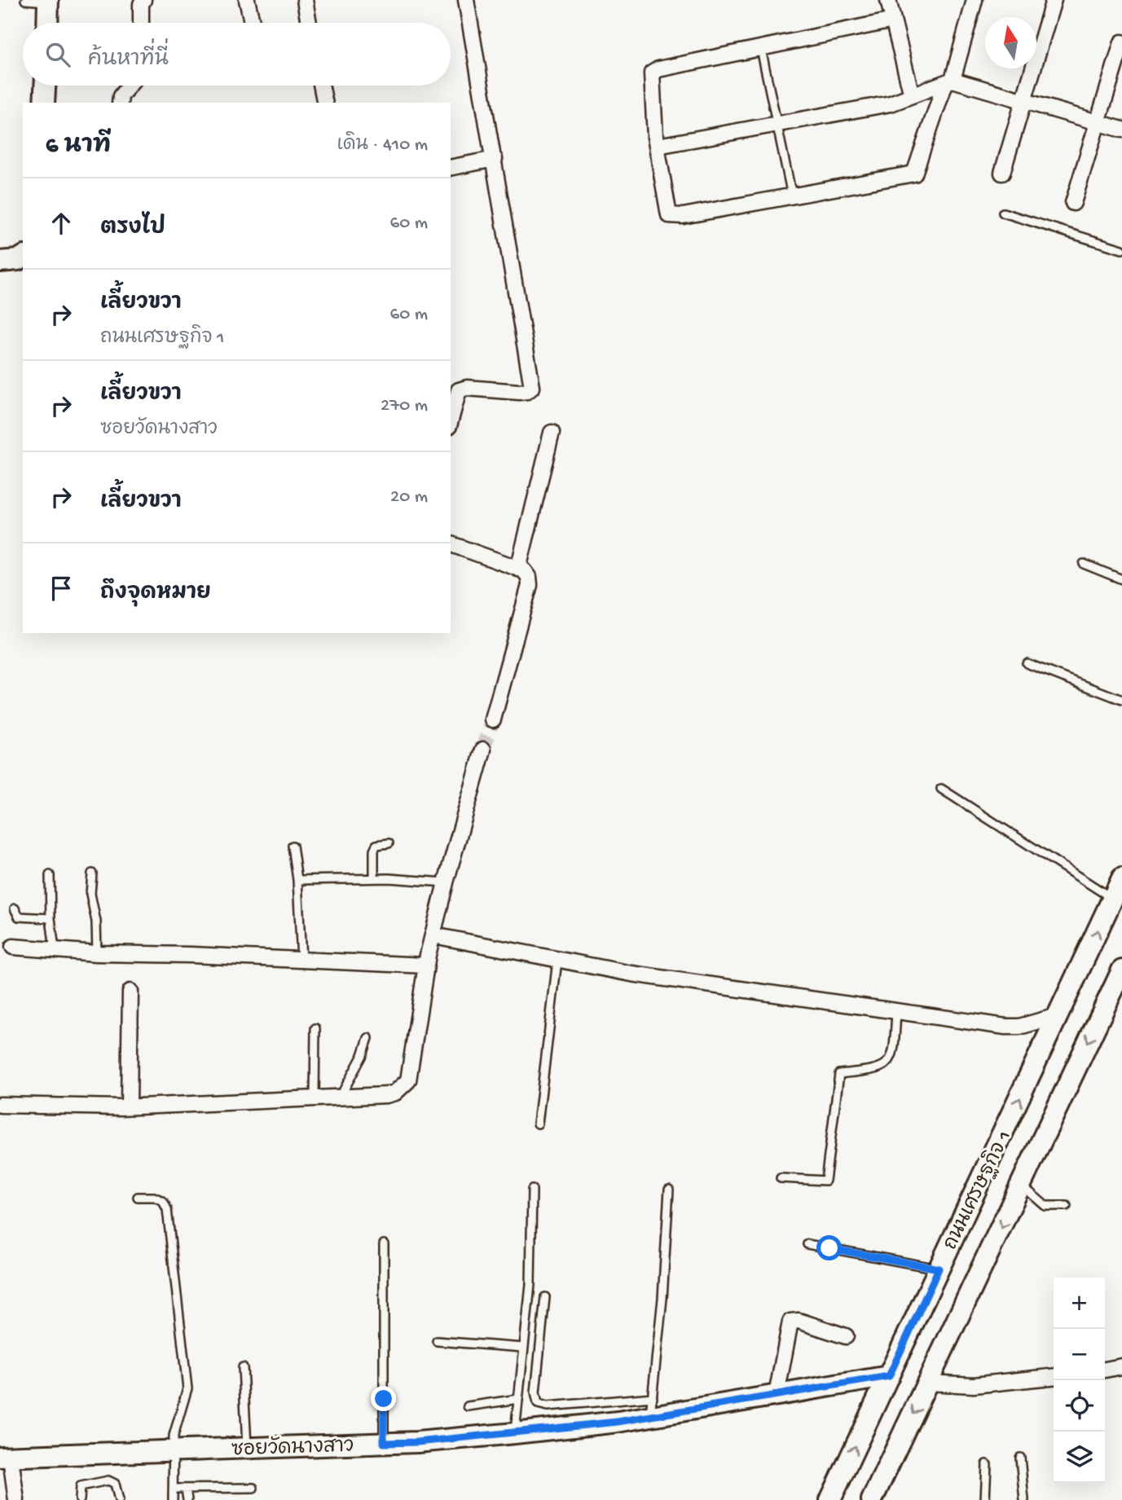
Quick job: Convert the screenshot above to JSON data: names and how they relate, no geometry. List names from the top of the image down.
{
  "streets": {
    "main road": ["ถนนเศรษฐกิจ 1", "ซอยวัดนางสาว"]
  },
  "crossings": [
    ["ถนนเศรษฐกิจ 1", "ซอยวัดนางสาว"]
  ],
  "north": "top",
  "page": {
    "search": "ค้นหาที่นี่",
    "heading": ["6 นาที", "เดิน · 410 m"],
    "list": [
      ["ตรงไป", "60 m"],
      ["เลี้ยวขวา", "ถนนเศรษฐกิจ 1", "60 m"],
      ["เลี้ยวขวา", "ซอยวัดนางสาว", "270 m"],
      ["เลี้ยวขวา", "20 m"],
      "ถึงจุดหมาย"
    ],
    "map_buttons": ["+", "−"]
  }
}
